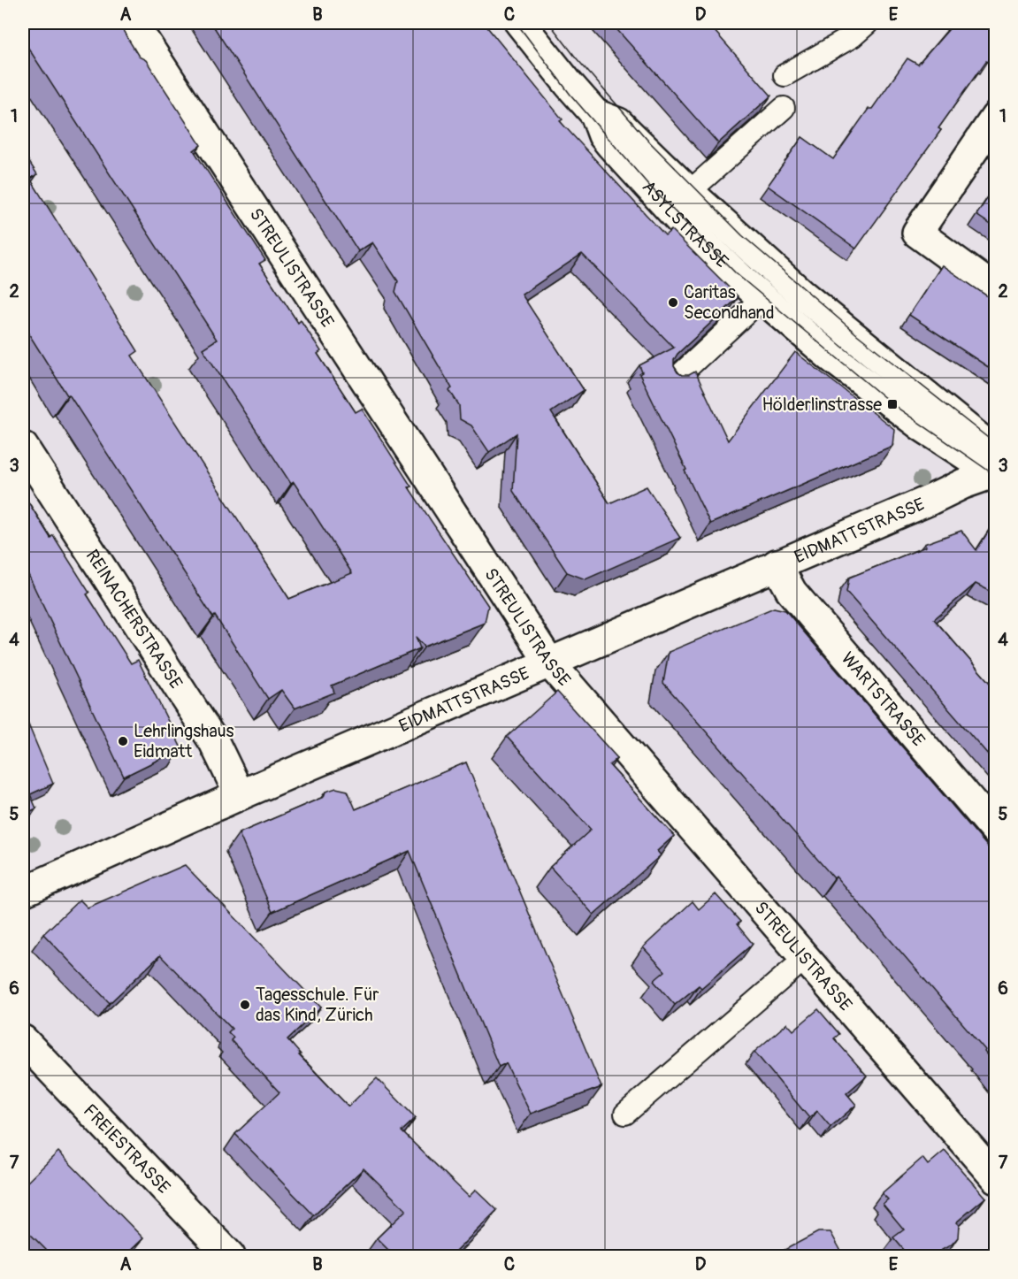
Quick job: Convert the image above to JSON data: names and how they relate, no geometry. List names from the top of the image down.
{
  "streets": {
    "street": [
      "ASYLSTRASSE",
      "STREULISTRASSE",
      "EIDMATTSTRASSE",
      "REINACHERSTRASSE",
      "WARTSTRASSE",
      "FREIESTRASSE"
    ]
  },
  "crossings": [
    ["STREULISTRASSE", "EIDMATTSTRASSE"],
    ["EIDMATTSTRASSE", "REINACHERSTRASSE"],
    ["EIDMATTSTRASSE", "WARTSTRASSE"]
  ],
  "places": {
    "other": ["Caritas Secondhand", "Lehrlingshaus Eidmatt", "Tagesschule. Für das Kind, Zürich"],
    "transit": ["Hölderlinstrasse"]
  },
  "grid": {
    "columns": [
      "A",
      "B",
      "C",
      "D",
      "E"
    ],
    "rows": [
      "1",
      "2",
      "3",
      "4",
      "5",
      "6",
      "7"
    ]
  }
}
